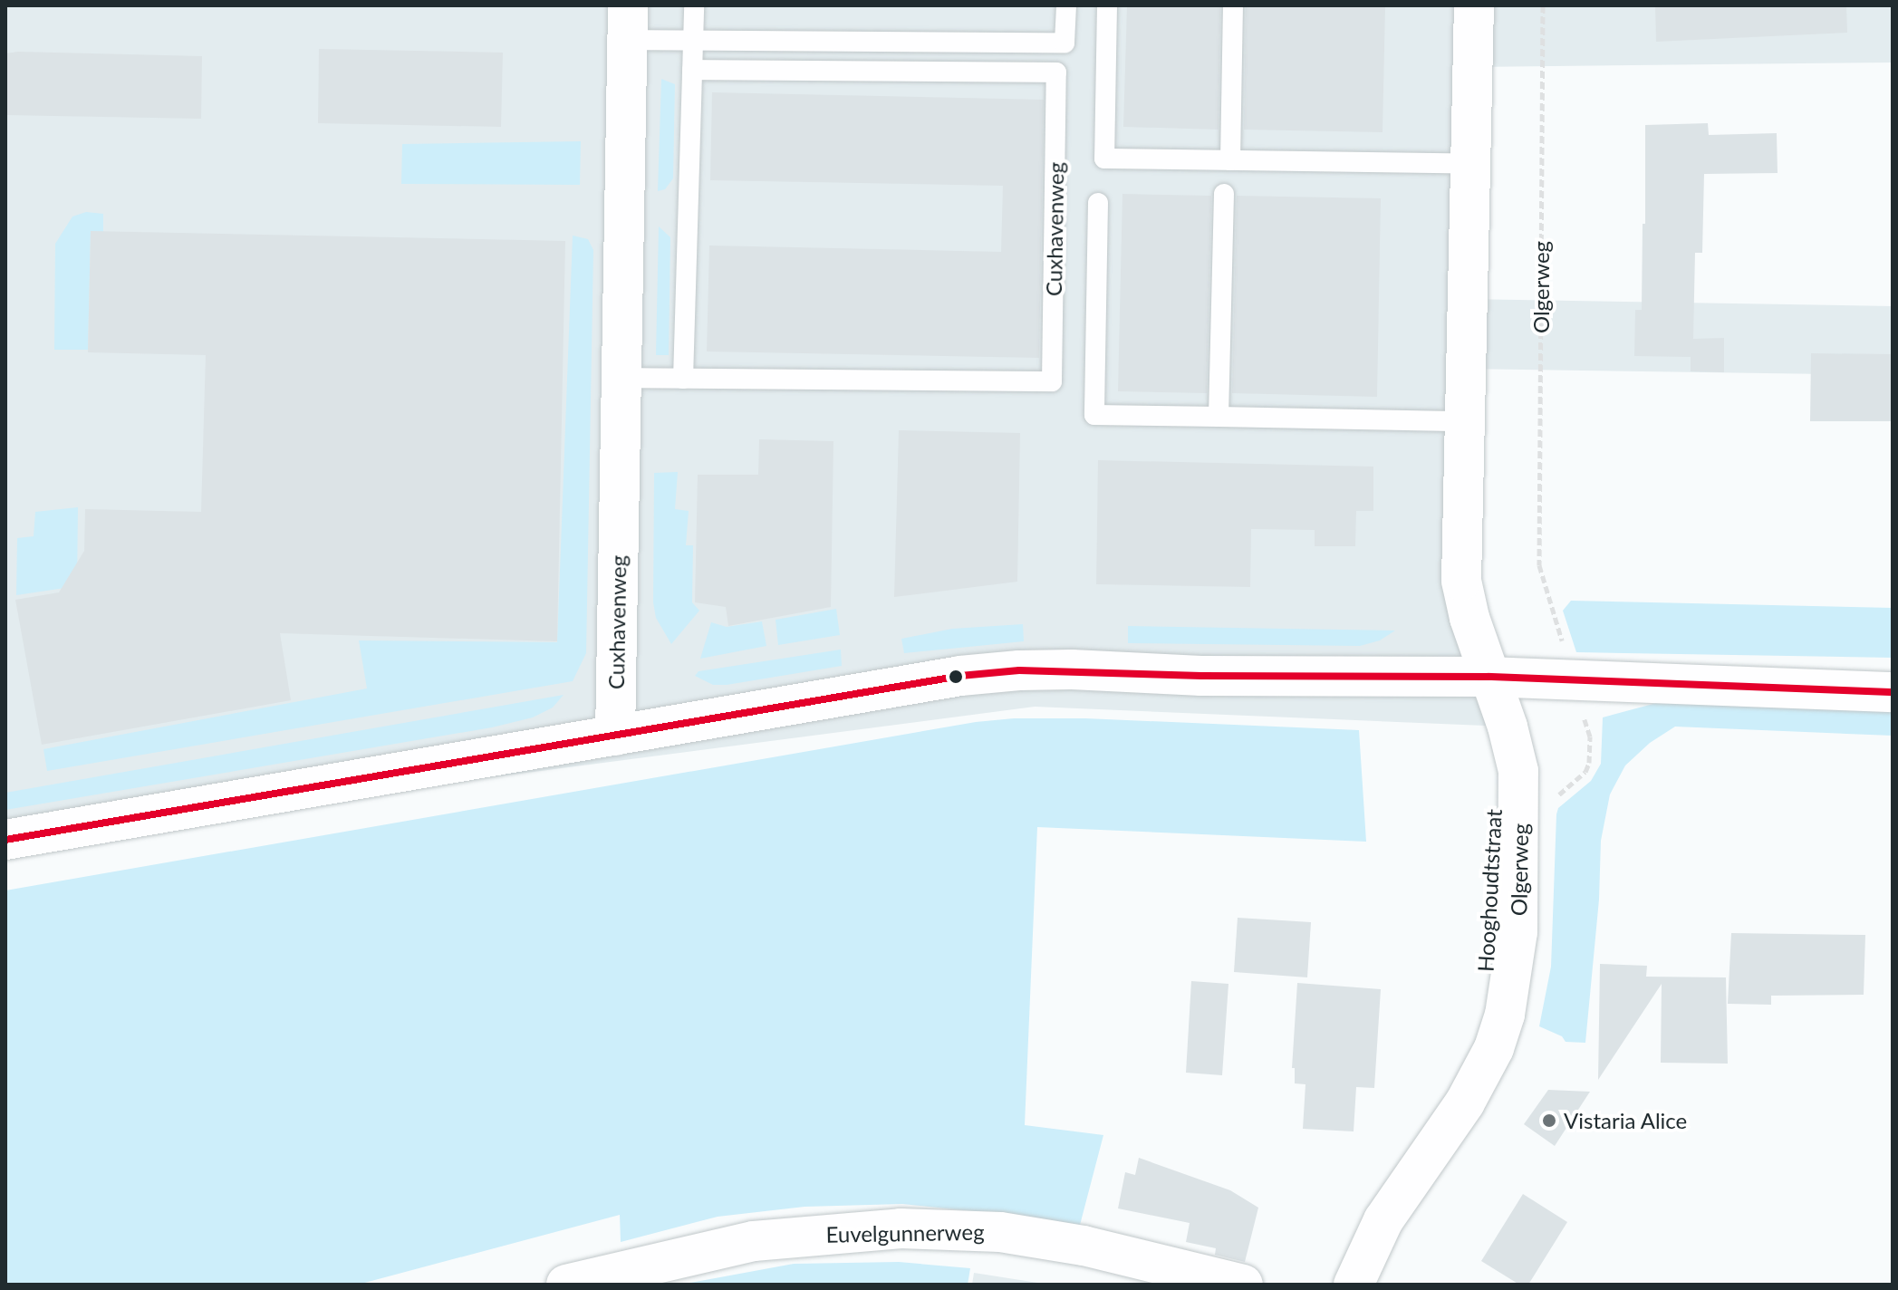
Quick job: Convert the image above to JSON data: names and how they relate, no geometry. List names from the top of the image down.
{
  "streets": {
    "street": ["Cuxhavenweg", "Olgerweg", "Euvelgunnerweg"]
  },
  "places": ["Vistaria Alice"]
}
